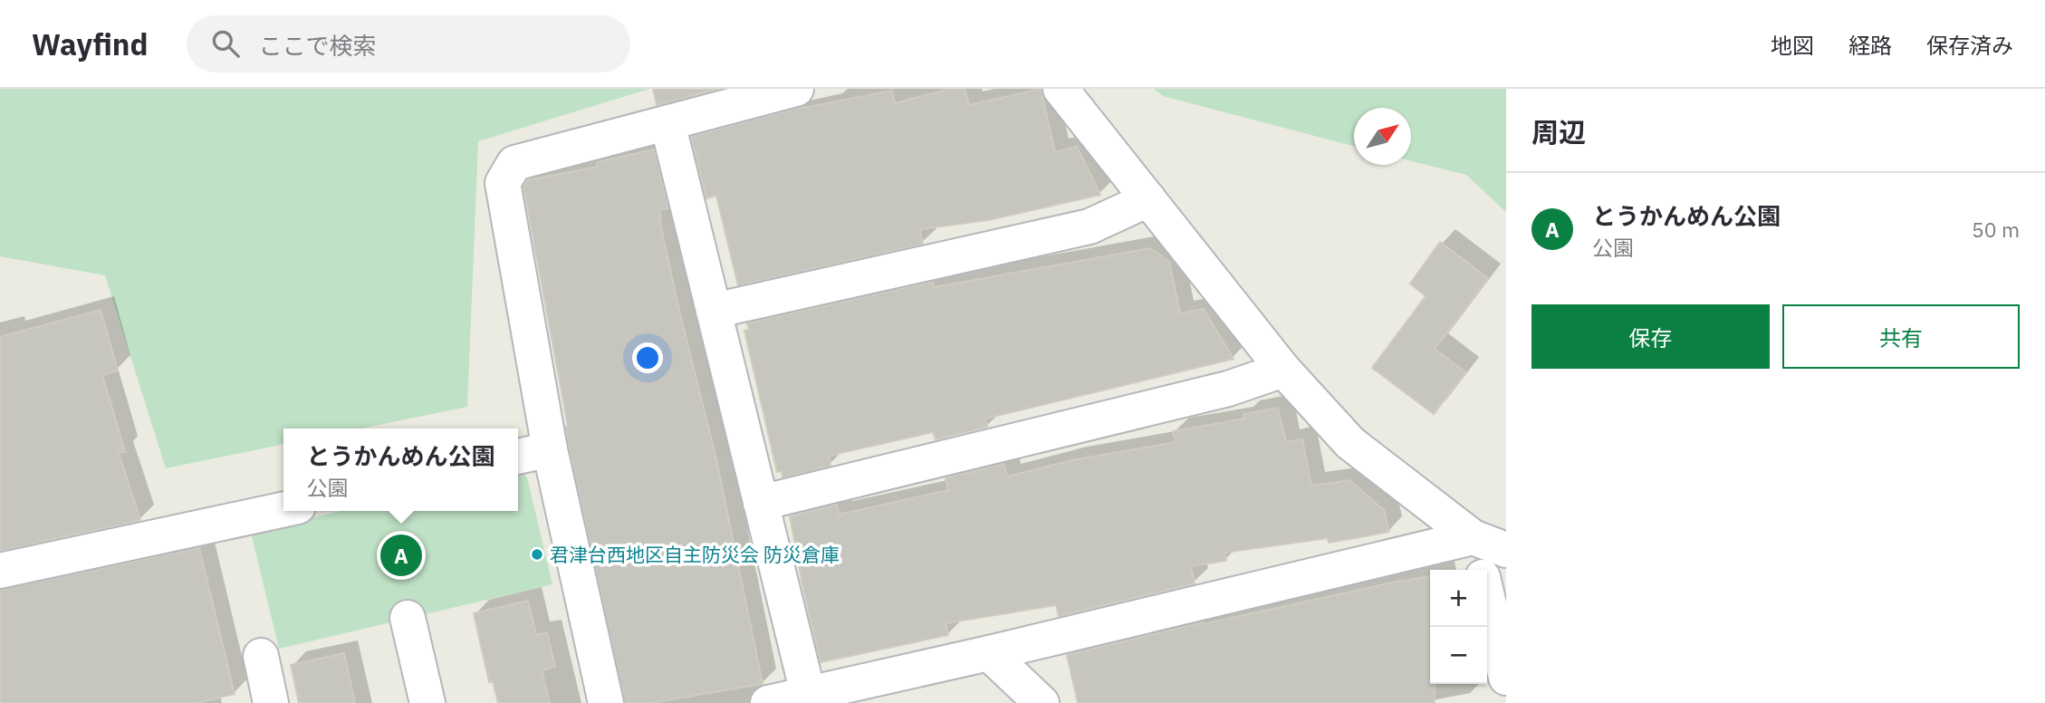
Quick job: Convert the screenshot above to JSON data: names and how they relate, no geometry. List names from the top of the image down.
{
  "places": ["君津台西地区自主防災会 防災倉庫"],
  "north": "top right",
  "page": {
    "header": "Wayfind",
    "search": "ここで検索",
    "nav": ["地図", "経路", "保存済み"],
    "heading": "周辺",
    "list": [
      {
        "mark": "A",
        "name": "とうかんめん公園",
        "note": "公園",
        "value": "50 m"
      }
    ],
    "buttons": ["保存", "共有"],
    "popup": ["とうかんめん公園", "公園"],
    "pins": "A",
    "map_buttons": ["+", "−"]
  }
}
